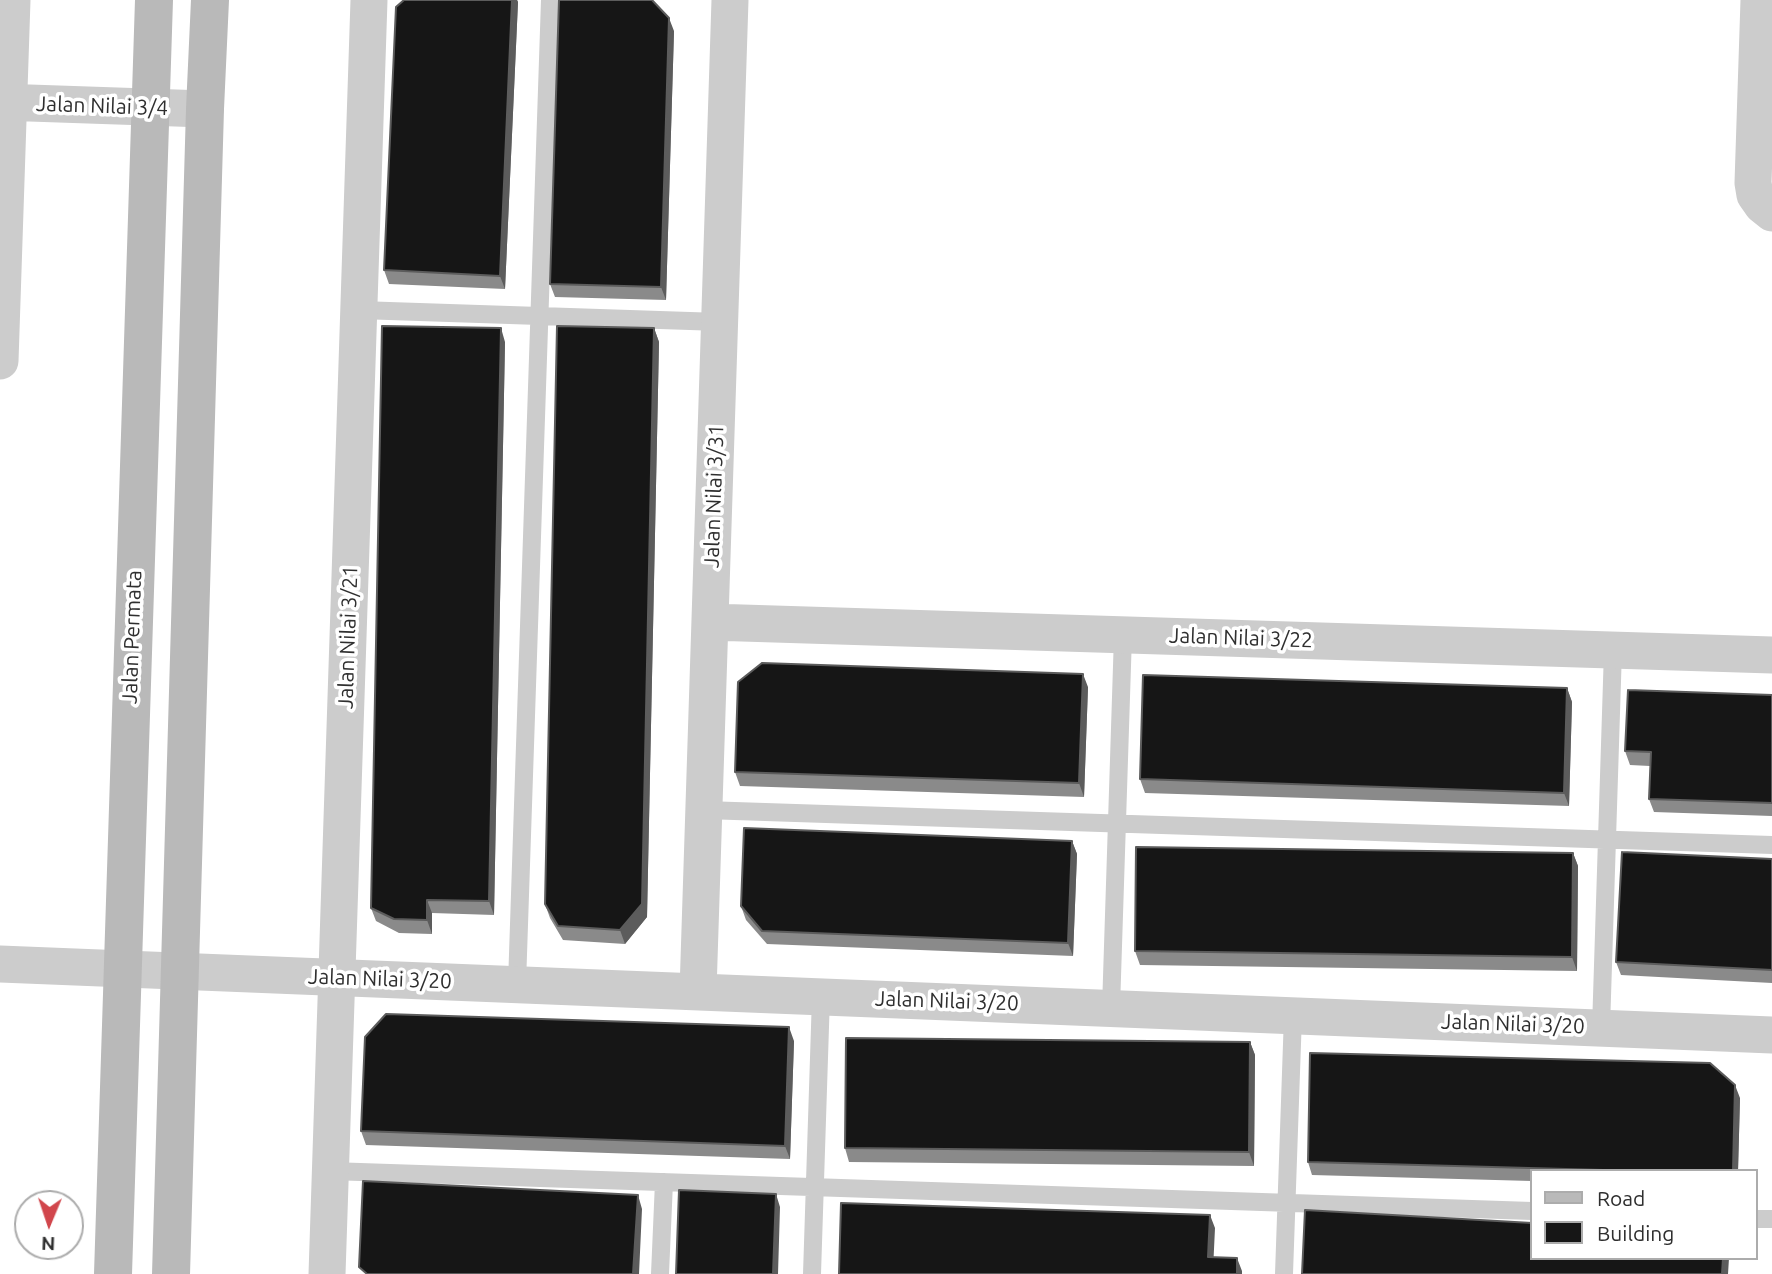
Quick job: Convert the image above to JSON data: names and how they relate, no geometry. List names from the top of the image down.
{
  "streets": {
    "main road": ["Jalan Permata"],
    "street": [
      "Jalan Nilai 3/4",
      "Jalan Nilai 3/31",
      "Jalan Nilai 3/21",
      "Jalan Nilai 3/22",
      "Jalan Nilai 3/20"
    ]
  },
  "crossings": [
    ["Jalan Nilai 3/4", "Jalan Permata"],
    ["Jalan Nilai 3/31", "Jalan Nilai 3/22"],
    ["Jalan Nilai 3/31", "Jalan Nilai 3/20"],
    ["Jalan Permata", "Jalan Nilai 3/20"],
    ["Jalan Nilai 3/21", "Jalan Nilai 3/20"]
  ],
  "legend": ["Road", "Building"],
  "north": "bottom"
}
